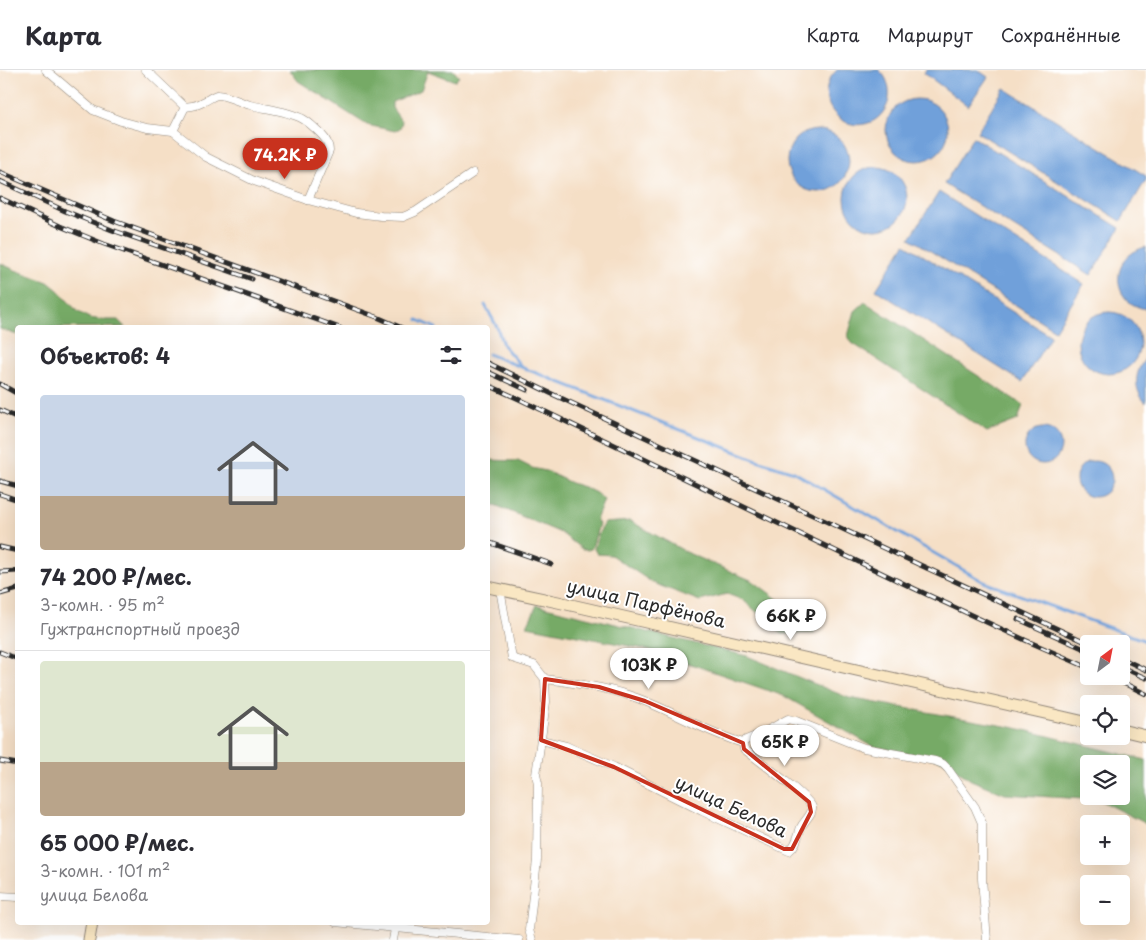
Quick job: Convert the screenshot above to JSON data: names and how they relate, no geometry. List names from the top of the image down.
{
  "streets": {
    "main road": ["улица Парфёнова"],
    "street": ["улица Белова"]
  },
  "north": "top right",
  "page": {
    "header": "Карта",
    "nav": ["Карта", "Маршрут", "Сохранённые"],
    "price": [
      "74.2K ₽",
      "66K ₽",
      "103K ₽",
      "65K ₽"
    ],
    "heading": "Объектов: 4",
    "list": [
      {
        "name": "74 200 ₽/мес.",
        "note": "3-комн. · 95 m² · Гужтранспортный проезд"
      },
      {
        "name": "65 000 ₽/мес.",
        "note": "3-комн. · 101 m² · улица Белова"
      }
    ],
    "map_buttons": ["+", "−"]
  }
}
